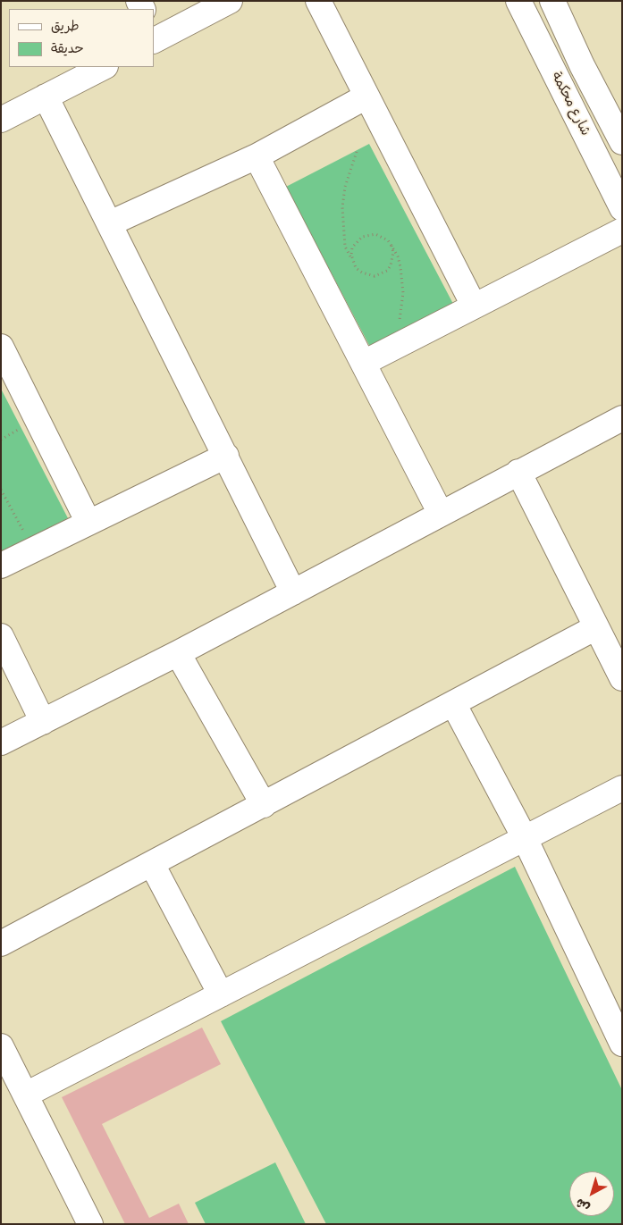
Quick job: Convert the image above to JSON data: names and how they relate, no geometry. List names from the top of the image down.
{
  "streets": {
    "street": ["شارع محكمة"]
  },
  "legend": ["طريق", "حديقة"],
  "north": "bottom left"
}
